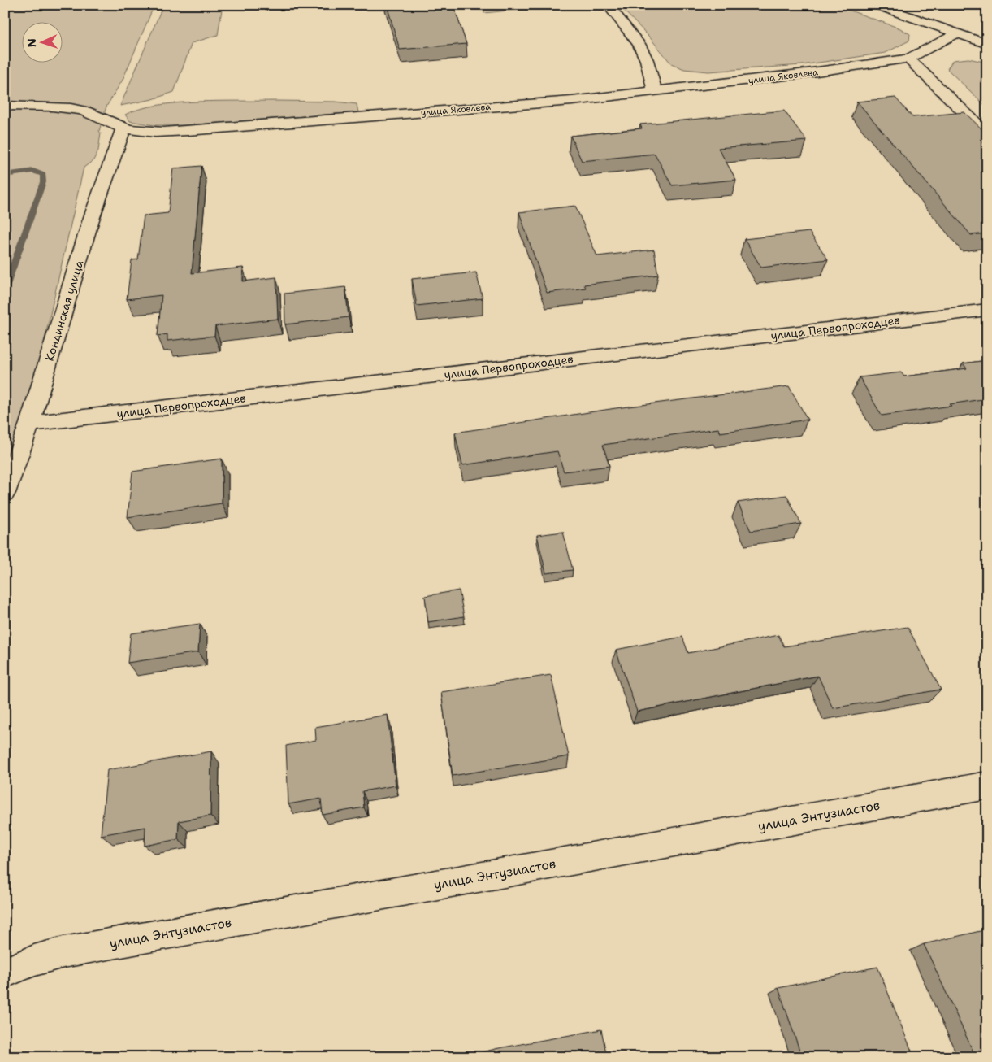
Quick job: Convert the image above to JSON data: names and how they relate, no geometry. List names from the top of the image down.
{
  "streets": {
    "street": [
      "улица Яковлева",
      "Кондинская улица",
      "улица Первопроходцев",
      "улица Энтузиастов"
    ]
  },
  "crossings": [
    ["улица Яковлева", "Кондинская улица"],
    ["Кондинская улица", "улица Первопроходцев"]
  ],
  "north": "left"
}
